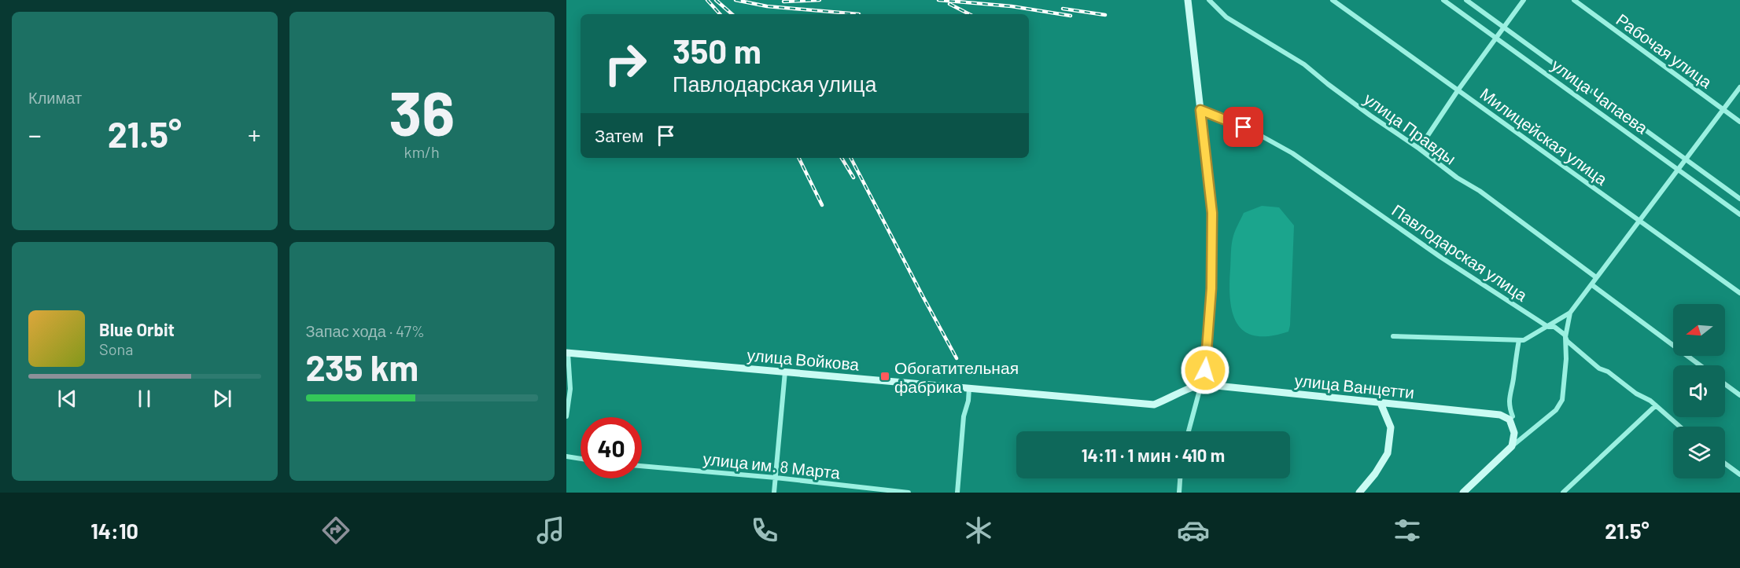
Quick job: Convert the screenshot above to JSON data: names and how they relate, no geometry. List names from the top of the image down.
{
  "streets": {
    "street": [
      "Рабочая улица",
      "улица Чапаева",
      "улица Правды",
      "Милицейская улица",
      "Павлодарская улица",
      "улица Войкова",
      "улица Ванцетти",
      "улица им. 8 Марта"
    ]
  },
  "crossings": [
    ["улица Войкова", "улица Ванцетти"]
  ],
  "places": {
    "transit": ["Обогатительная фабрика"]
  },
  "north": "left",
  "page": {
    "tile": [
      "Климат",
      ["36", "km/h"],
      ["Запас хода · 47%", "235 km"]
    ],
    "turn": ["350 m", "Павлодарская улица"],
    "then": "Затем",
    "heat": ["−", "21.5°", "+"],
    "song": ["Blue Orbit", "Sona"],
    "limit": "40",
    "trip": "14:11 · 1 мин · 410 m",
    "tabs": ["14:10", "21.5°"]
  }
}
